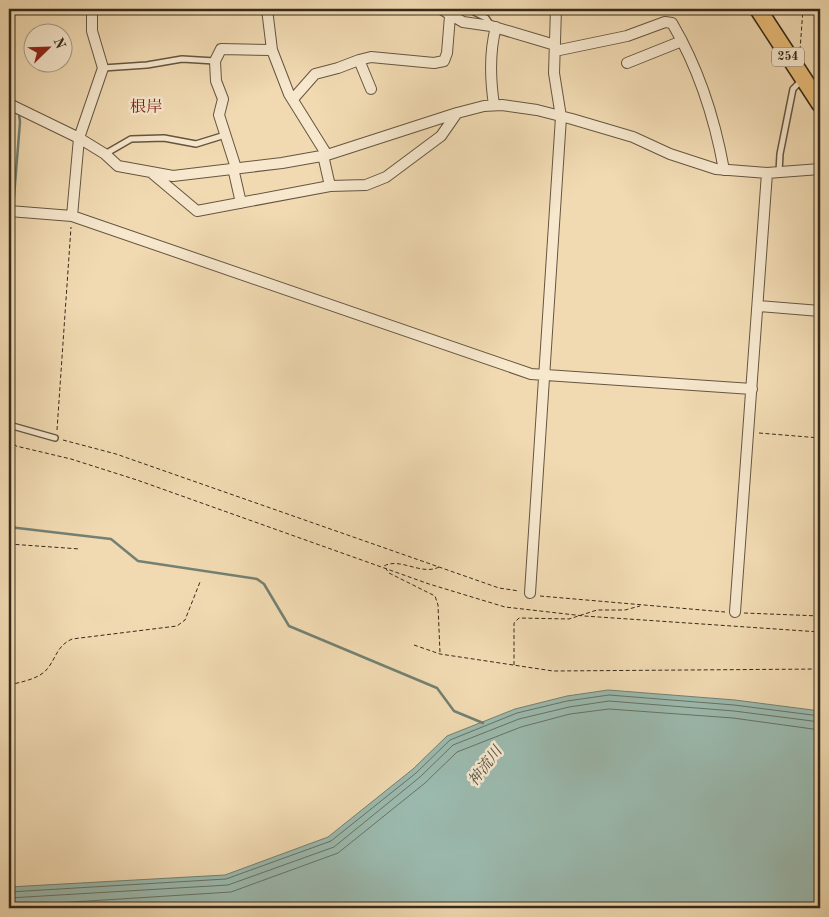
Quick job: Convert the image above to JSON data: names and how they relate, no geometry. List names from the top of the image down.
{
  "streets": {
    "highway": ["254"]
  },
  "districts": ["根岸"],
  "water": ["神流川"],
  "north": "top right"
}
